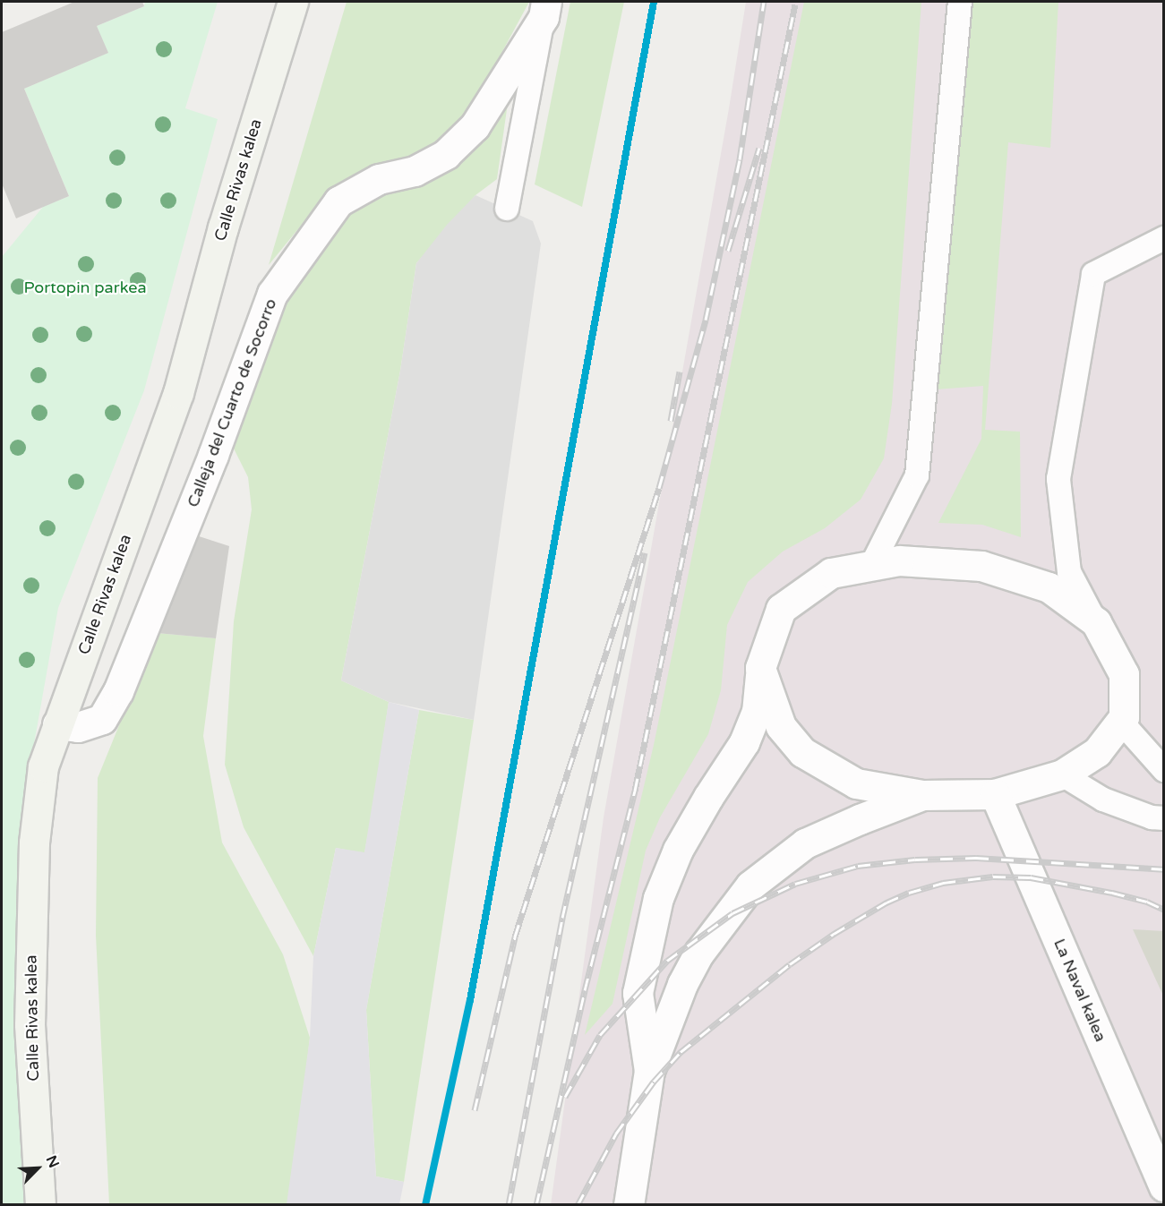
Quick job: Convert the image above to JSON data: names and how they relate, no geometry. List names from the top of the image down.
{
  "streets": {
    "street": ["Calle Rivas kalea", "Calleja del Cuarto de Socorro", "La Naval kalea"]
  },
  "crossings": [
    ["Calle Rivas kalea", "Calleja del Cuarto de Socorro"]
  ],
  "parks": ["Portopin parkea"],
  "north": "top right"
}
